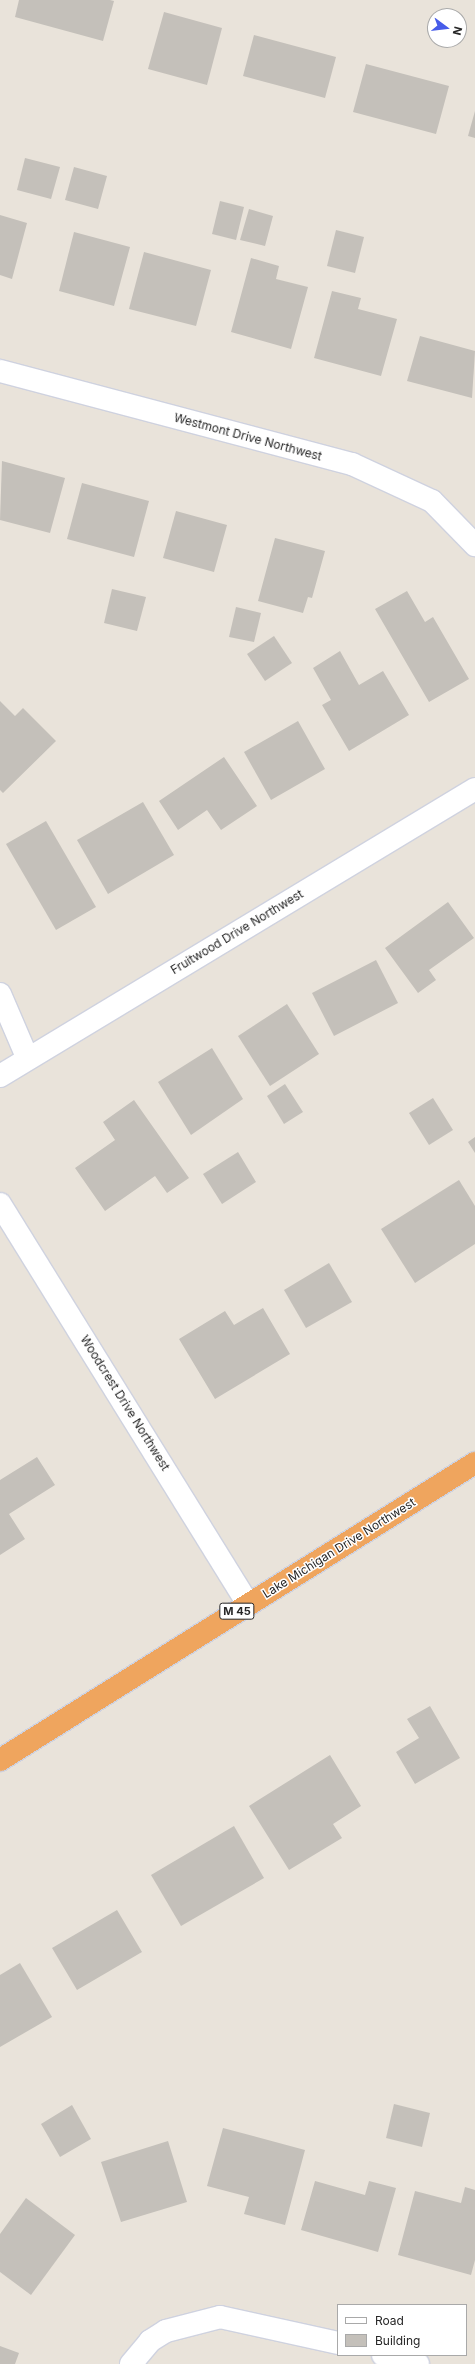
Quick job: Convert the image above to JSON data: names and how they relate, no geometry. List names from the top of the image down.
{
  "streets": {
    "highway": ["Lake Michigan Drive Northwest", "M 45"],
    "street": ["Westmont Drive Northwest", "Fruitwood Drive Northwest", "Woodcrest Drive Northwest"]
  },
  "crossings": [
    ["Woodcrest Drive Northwest", "Lake Michigan Drive Northwest"]
  ],
  "legend": ["Road", "Building"],
  "north": "right"
}
